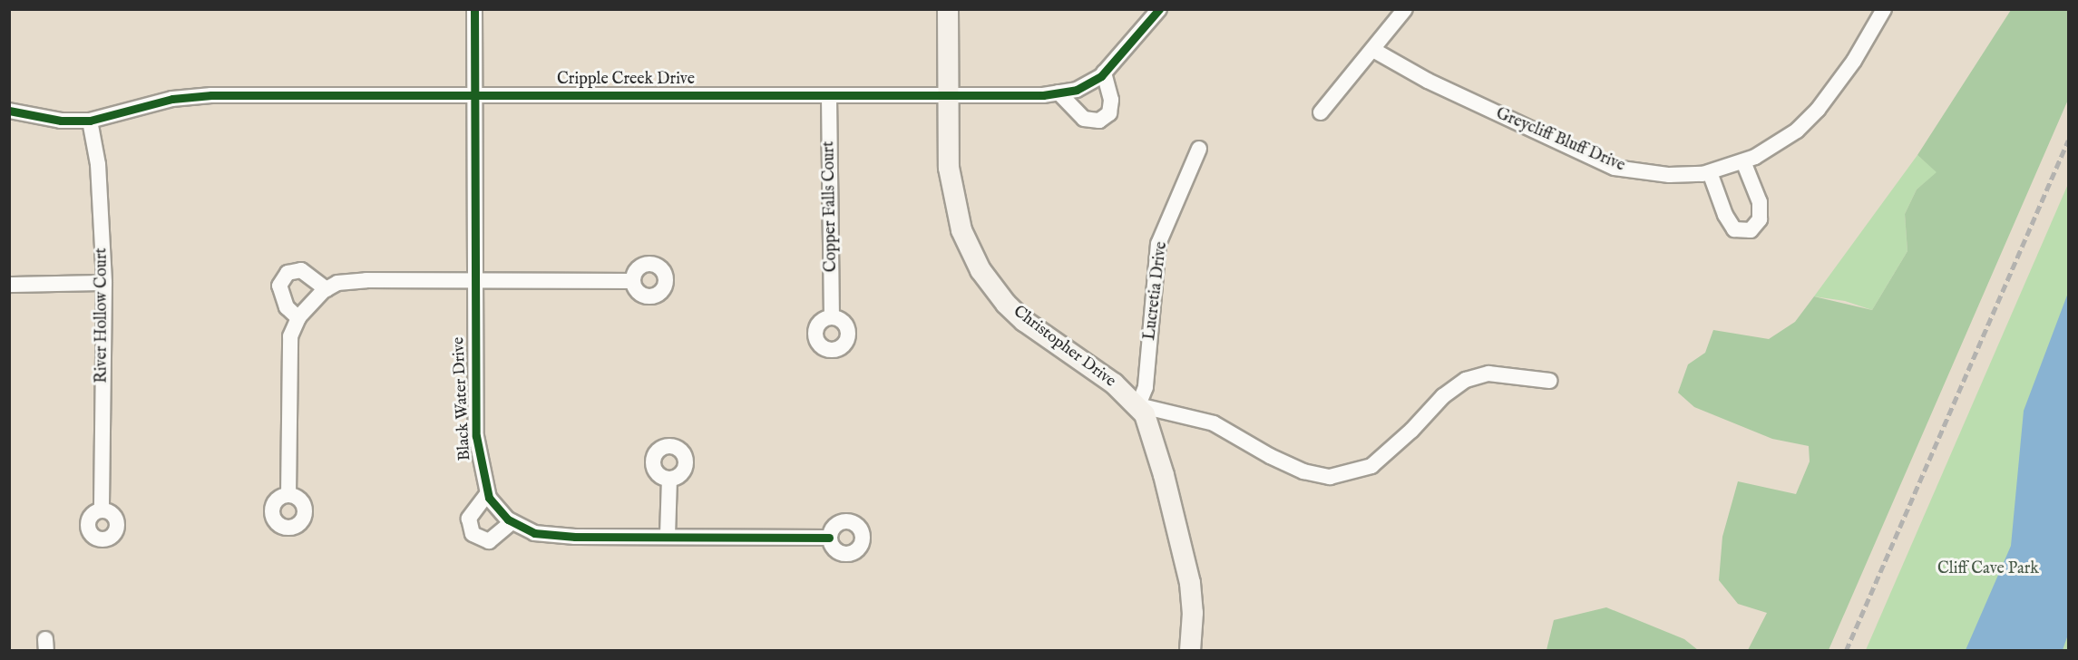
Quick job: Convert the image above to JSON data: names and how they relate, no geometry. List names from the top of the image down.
{
  "streets": {
    "street": [
      "Cripple Creek Drive",
      "Greycliff Bluff Drive",
      "Copper Falls Court",
      "Lucretia Drive",
      "River Hollow Court",
      "Christopher Drive",
      "Black Water Drive"
    ]
  },
  "crossings": [
    ["Cripple Creek Drive", "Copper Falls Court"],
    ["Cripple Creek Drive", "River Hollow Court"],
    ["Cripple Creek Drive", "Christopher Drive"],
    ["Cripple Creek Drive", "Black Water Drive"],
    ["Lucretia Drive", "Christopher Drive"]
  ],
  "parks": ["Cliff Cave Park"]
}
